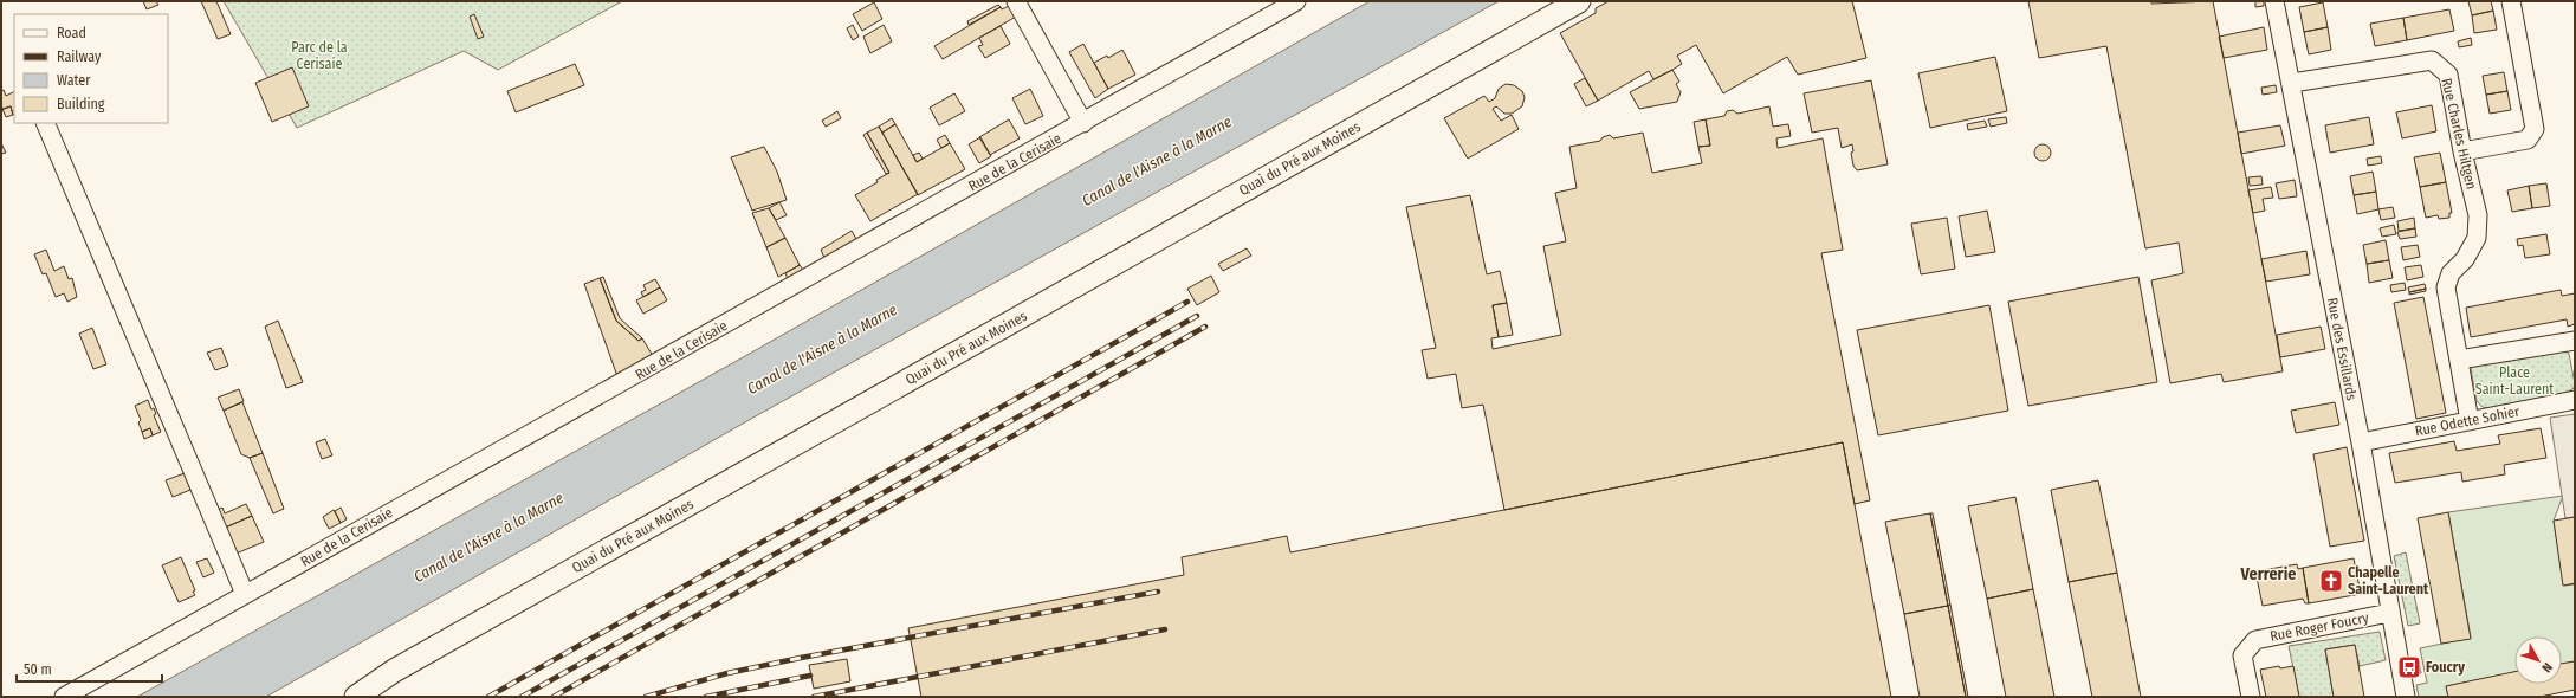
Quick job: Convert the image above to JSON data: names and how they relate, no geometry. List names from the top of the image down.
{
  "streets": {
    "street": [
      "Rue Charles Hiltgen",
      "Quai du Pré aux Moines",
      "Rue de la Cerisaie",
      "Rue des Essillards",
      "Rue Odette Sohier",
      "Rue Roger Foucry"
    ]
  },
  "crossings": [
    ["Rue Charles Hiltgen", "Rue des Essillards"],
    ["Rue des Essillards", "Rue Odette Sohier"],
    ["Rue des Essillards", "Rue Roger Foucry"]
  ],
  "districts": ["Verrerie"],
  "water": ["Canal de l'Aisne à la Marne"],
  "parks": ["Parc de la Cerisaie", "Place Saint-Laurent"],
  "places": {
    "church": ["Chapelle Saint-Laurent"],
    "bus stop": ["Foucry"]
  },
  "legend": [
    "Road",
    "Railway",
    "Water",
    "Building"
  ],
  "scale_bar": "50 m",
  "north": "bottom right"
}
